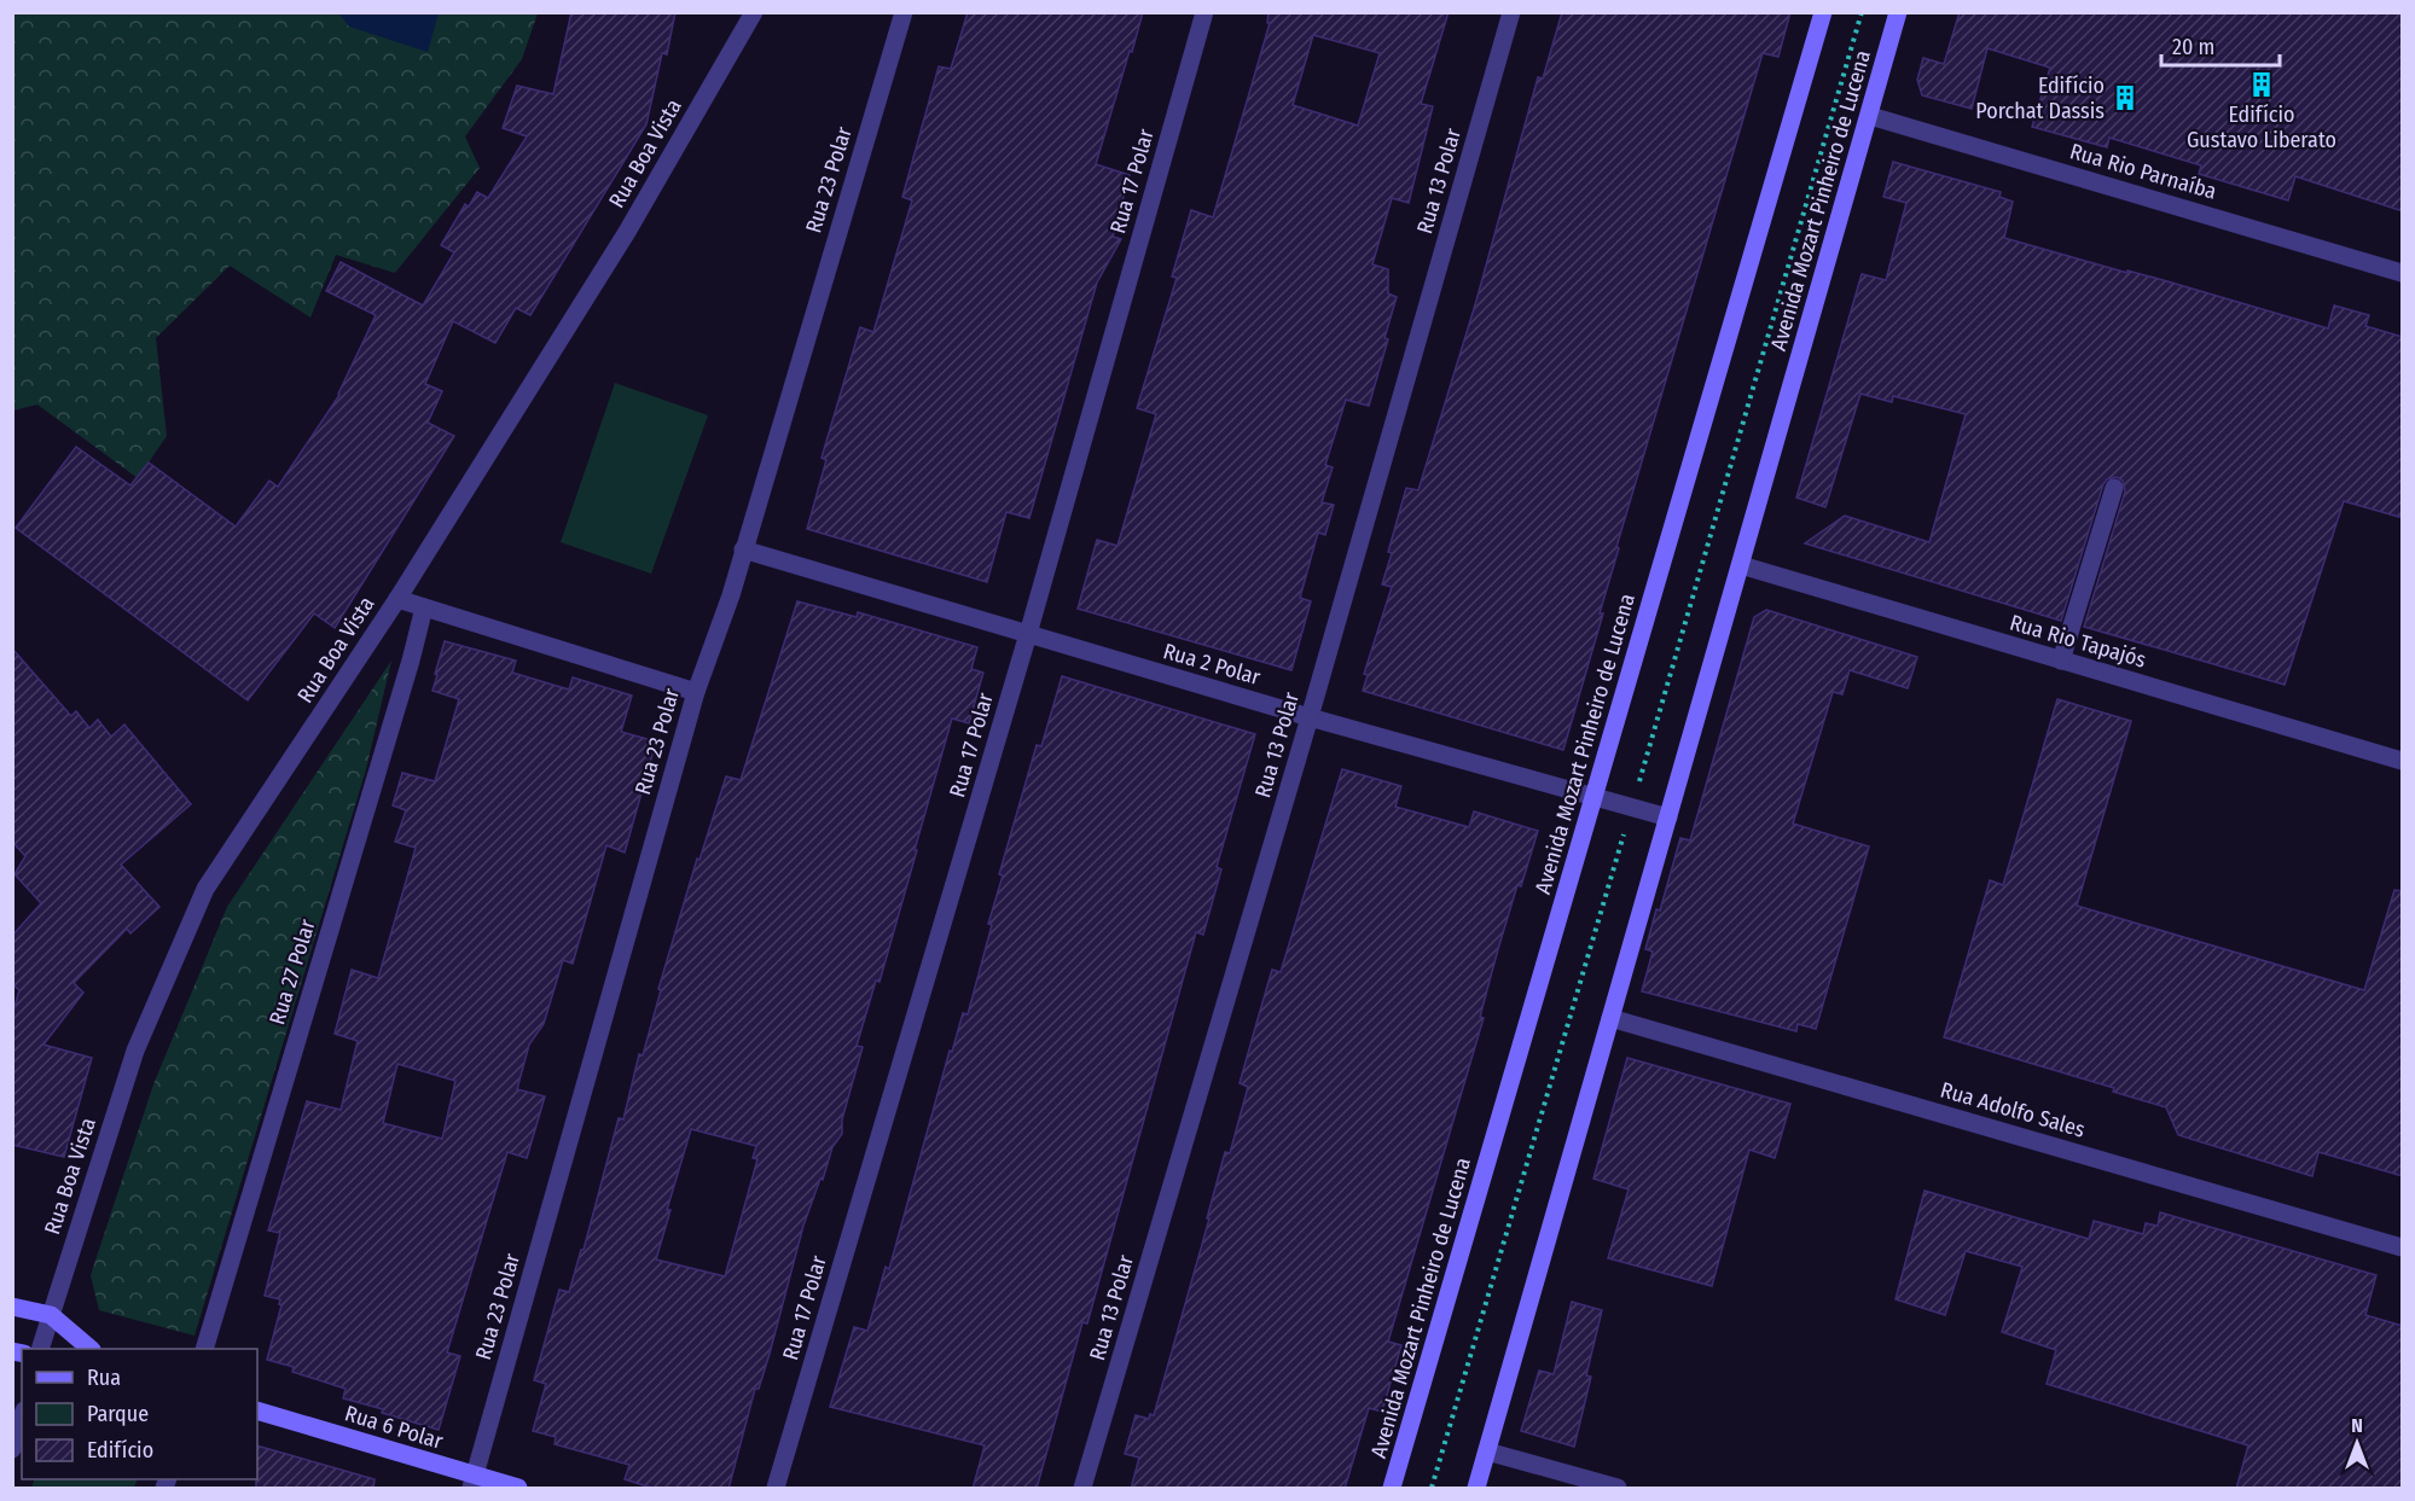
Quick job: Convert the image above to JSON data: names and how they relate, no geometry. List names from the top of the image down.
{
  "streets": {
    "main road": ["Avenida Mozart Pinheiro de Lucena", "Rua 6 Polar"],
    "street": [
      "Rua Boa Vista",
      "Rua Rio Parnaíba",
      "Rua 23 Polar",
      "Rua 17 Polar",
      "Rua 13 Polar",
      "Rua Rio Tapajós",
      "Rua 2 Polar",
      "Rua 27 Polar",
      "Rua Adolfo Sales"
    ]
  },
  "crossings": [
    ["Rua Rio Parnaíba", "Avenida Mozart Pinheiro de Lucena"],
    ["Rua 23 Polar", "Rua 2 Polar"],
    ["Rua 23 Polar", "Rua 6 Polar"],
    ["Rua 17 Polar", "Rua 2 Polar"],
    ["Rua 13 Polar", "Rua 2 Polar"],
    ["Avenida Mozart Pinheiro de Lucena", "Rua Rio Tapajós"],
    ["Avenida Mozart Pinheiro de Lucena", "Rua 2 Polar"],
    ["Avenida Mozart Pinheiro de Lucena", "Rua Adolfo Sales"]
  ],
  "places": {
    "building": ["Edifício Gustavo Liberato", "Edifício Porchat Dassis"]
  },
  "legend": ["Rua", "Parque", "Edifício"],
  "scale_bar": "20 m",
  "north": "top"
}
